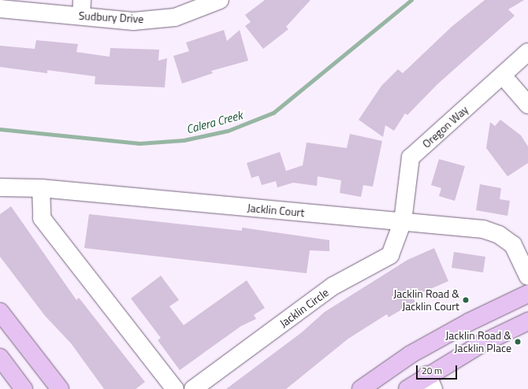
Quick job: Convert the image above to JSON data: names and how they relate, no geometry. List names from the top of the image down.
{
  "streets": {
    "street": [
      "Sudbury Drive",
      "Oregon Way",
      "Jacklin Court",
      "Jacklin Circle"
    ]
  },
  "crossings": [
    ["Oregon Way", "Jacklin Court"],
    ["Oregon Way", "Jacklin Circle"],
    ["Jacklin Court", "Jacklin Circle"]
  ],
  "water": ["Calera Creek"],
  "places": ["Jacklin Road & Jacklin Court", "Jacklin Road & Jacklin Place"],
  "scale_bar": "20 m"
}
